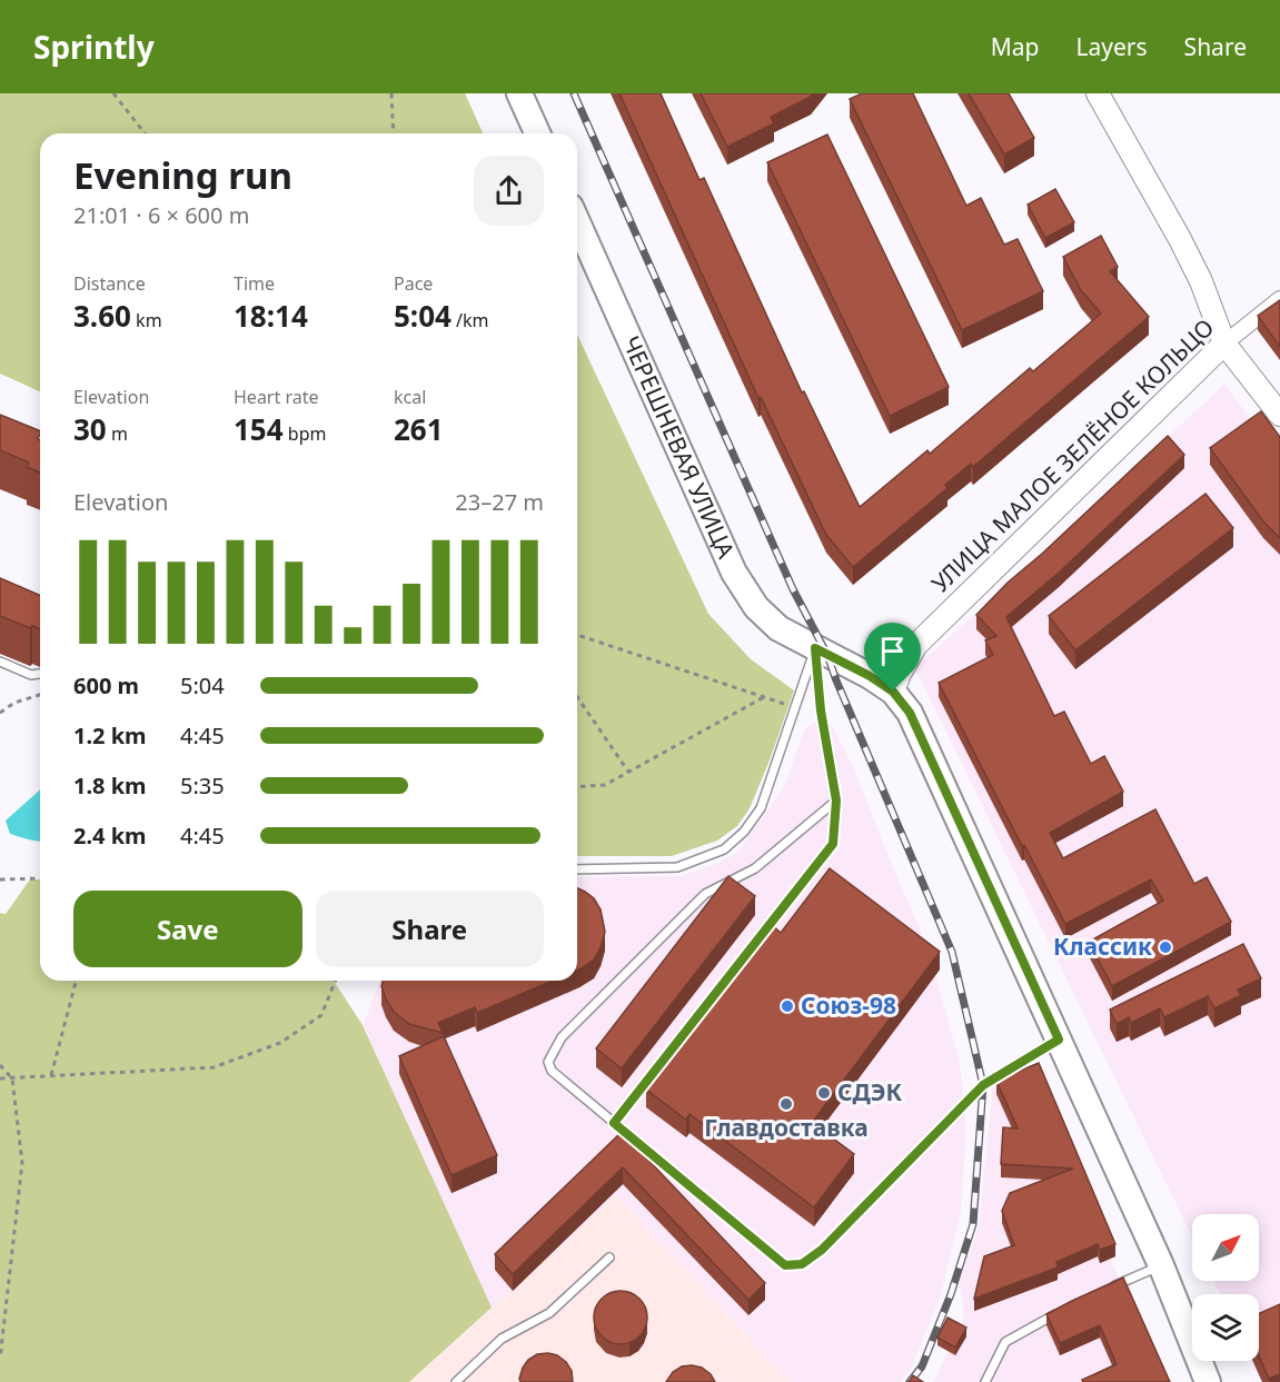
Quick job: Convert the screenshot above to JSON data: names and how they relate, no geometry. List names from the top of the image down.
{
  "streets": {
    "main road": ["ЧЕРЕШНЕВАЯ УЛИЦА"],
    "street": ["УЛИЦА МАЛОЕ ЗЕЛЁНОЕ КОЛЬЦО"]
  },
  "crossings": [
    ["ЧЕРЕШНЕВАЯ УЛИЦА", "УЛИЦА МАЛОЕ ЗЕЛЁНОЕ КОЛЬЦО"]
  ],
  "places": [
    "Классик",
    "Союз-98",
    "СДЭК",
    "Главдоставка"
  ],
  "north": "top right",
  "page": {
    "header": "Sprintly",
    "nav": ["Map", "Layers", "Share"],
    "heading": ["Evening run", "21:01 · 6 × 600 m"],
    "stats": [
      ["Distance", "3.60 km"],
      ["Time", "18:14"],
      ["Pace", "5:04 /km"],
      ["Elevation", "30 m"],
      ["Heart rate", "154 bpm"],
      ["kcal", "261"]
    ],
    "chart": ["Elevation", "23–27 m"],
    "list": [
      {
        "name": "600 m",
        "note": "5:04"
      },
      {
        "name": "1.2 km",
        "note": "4:45"
      },
      {
        "name": "1.8 km",
        "note": "5:35"
      },
      {
        "name": "2.4 km",
        "note": "4:45"
      }
    ],
    "buttons": ["Save", "Share"]
  }
}
